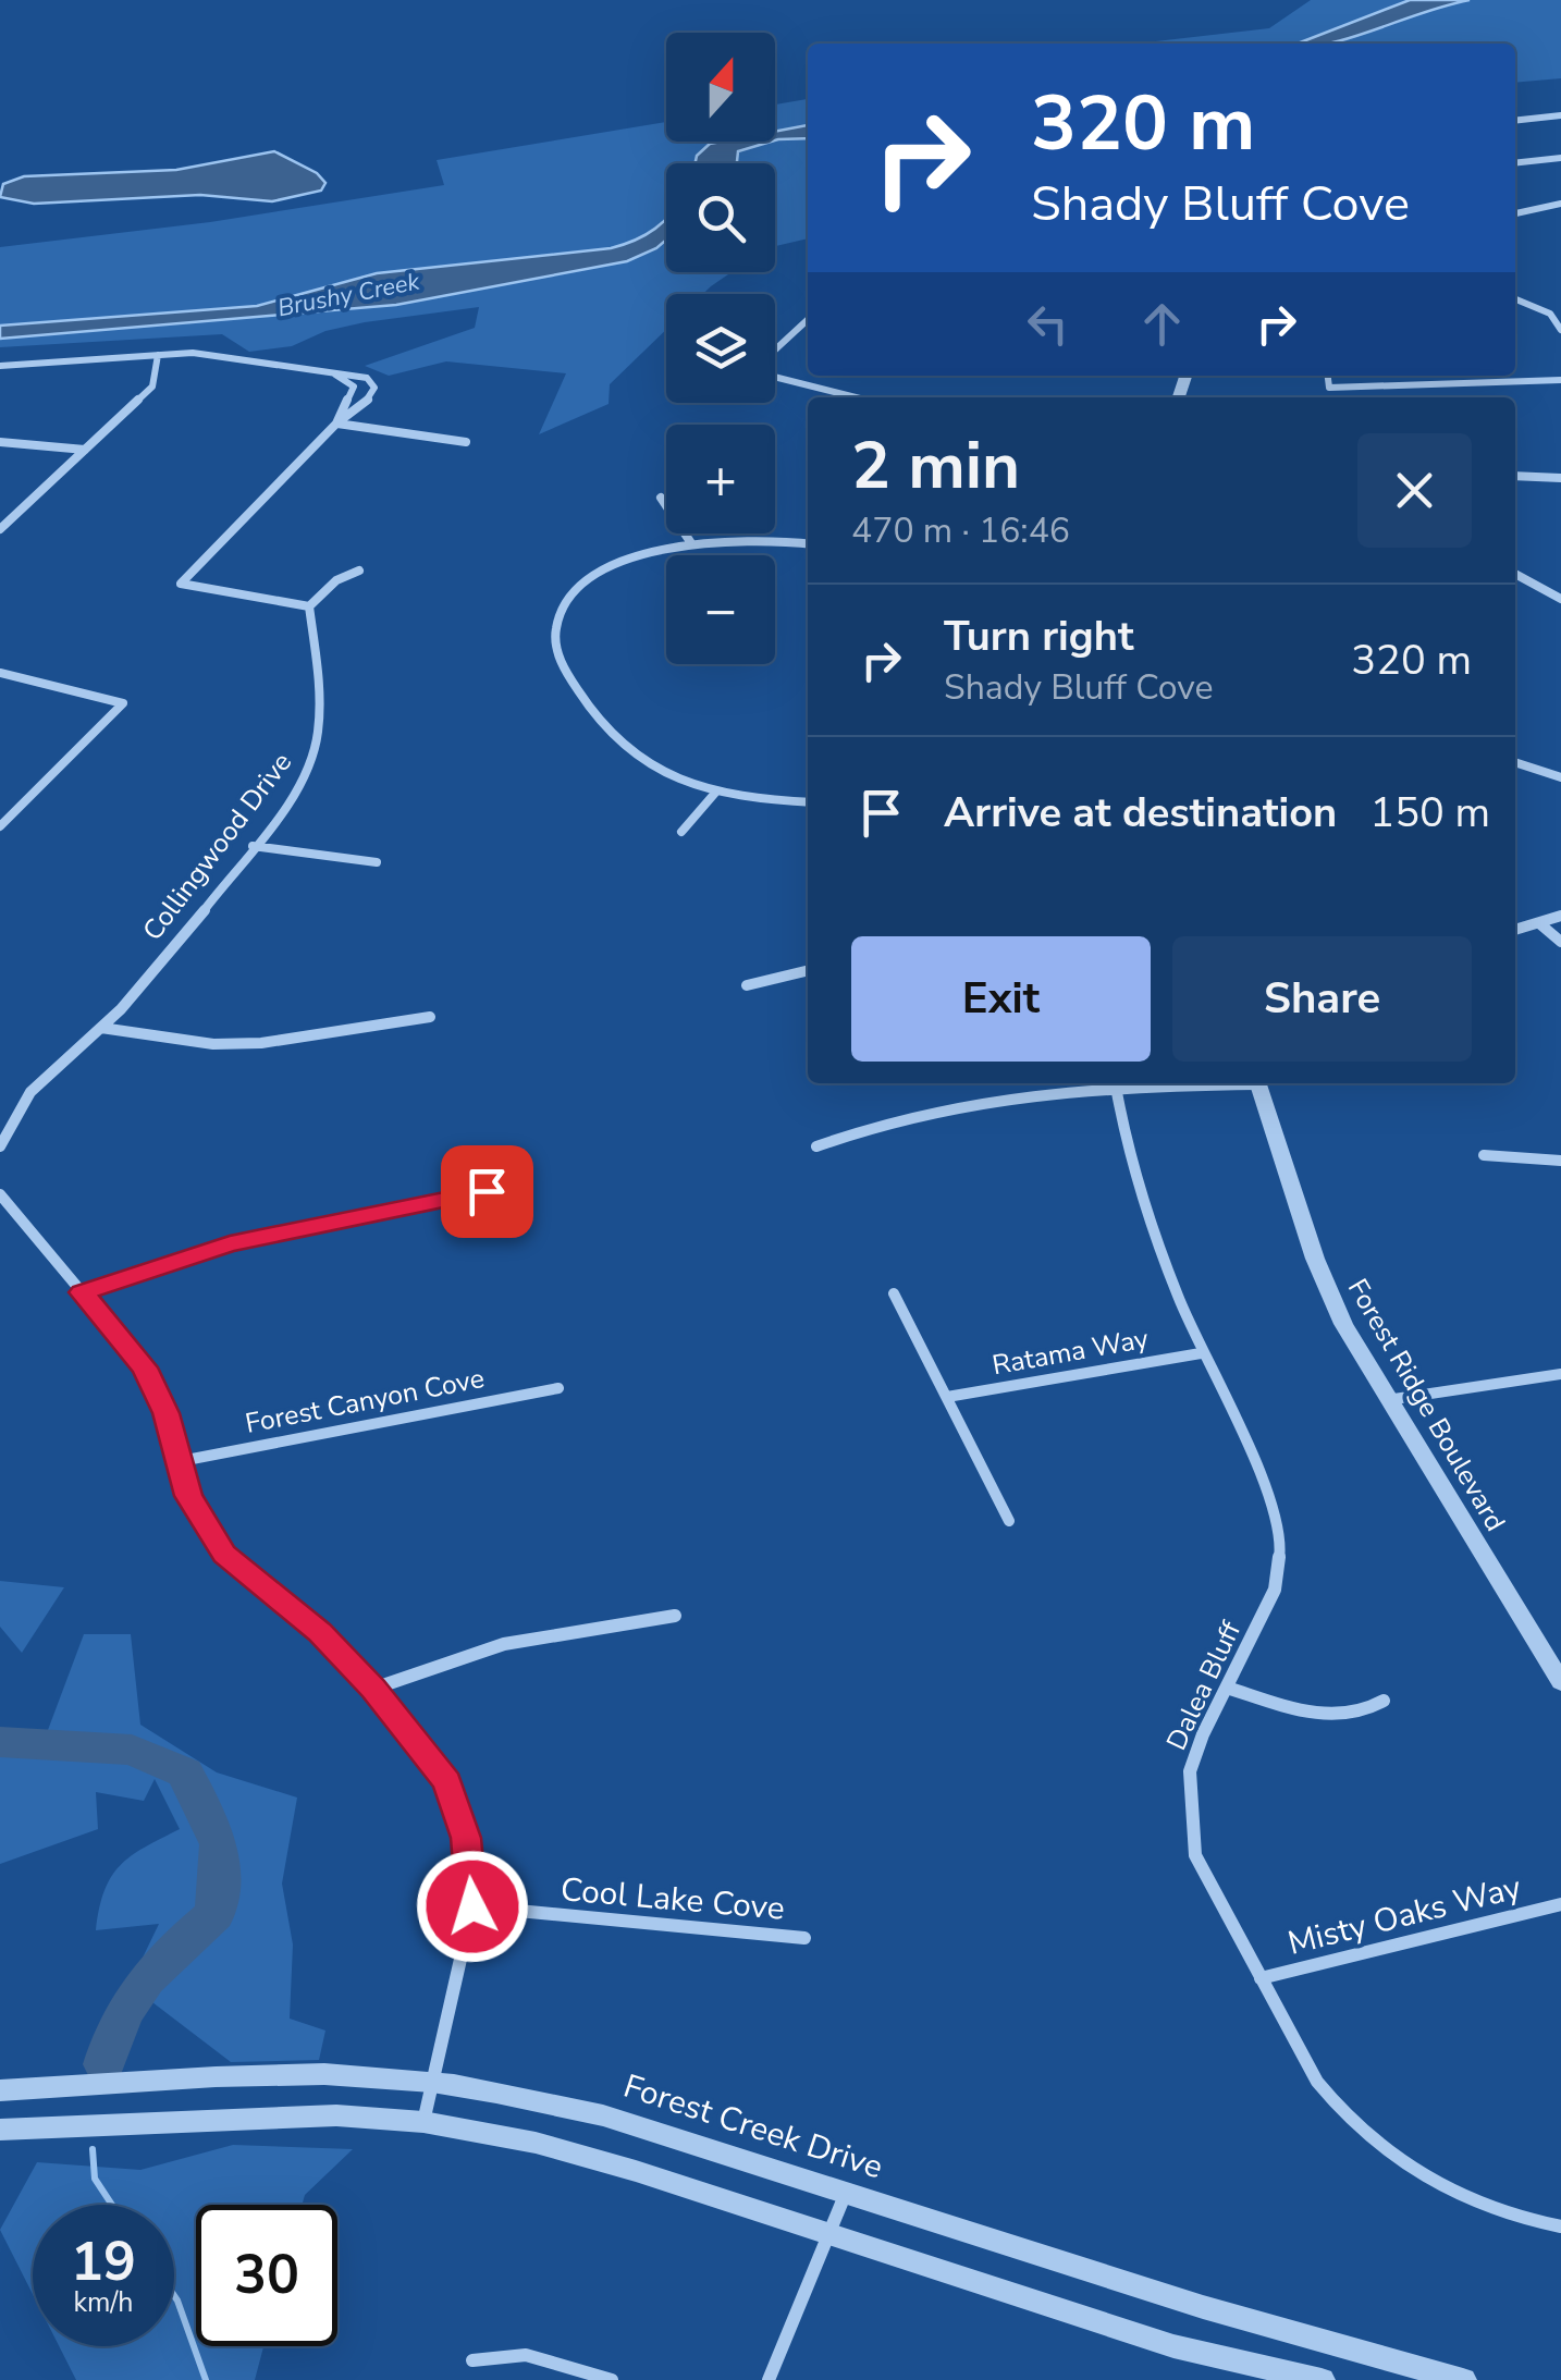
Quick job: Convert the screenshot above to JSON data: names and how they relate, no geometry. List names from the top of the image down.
{
  "streets": {
    "street": [
      "Collingwood Drive",
      "Ratama Way",
      "Forest Canyon Cove",
      "Forest Ridge Boulevard",
      "Dalea Bluff",
      "Cool Lake Cove",
      "Misty Oaks Way",
      "Forest Creek Drive"
    ]
  },
  "crossings": [
    ["Ratama Way", "Dalea Bluff"],
    ["Dalea Bluff", "Misty Oaks Way"]
  ],
  "water": ["Brushy Creek"],
  "north": "top",
  "page": {
    "map_buttons": ["+", "−"],
    "turn": ["320 m", "Shady Bluff Cove"],
    "heading": ["2 min", "470 m · 16:46"],
    "list": [
      {
        "name": "Turn right",
        "note": "Shady Bluff Cove",
        "value": "320 m"
      },
      {
        "name": "Arrive at destination",
        "value": "150 m"
      }
    ],
    "buttons": ["Exit", "Share"],
    "speed": "19 km/h",
    "limit": "30"
  }
}
